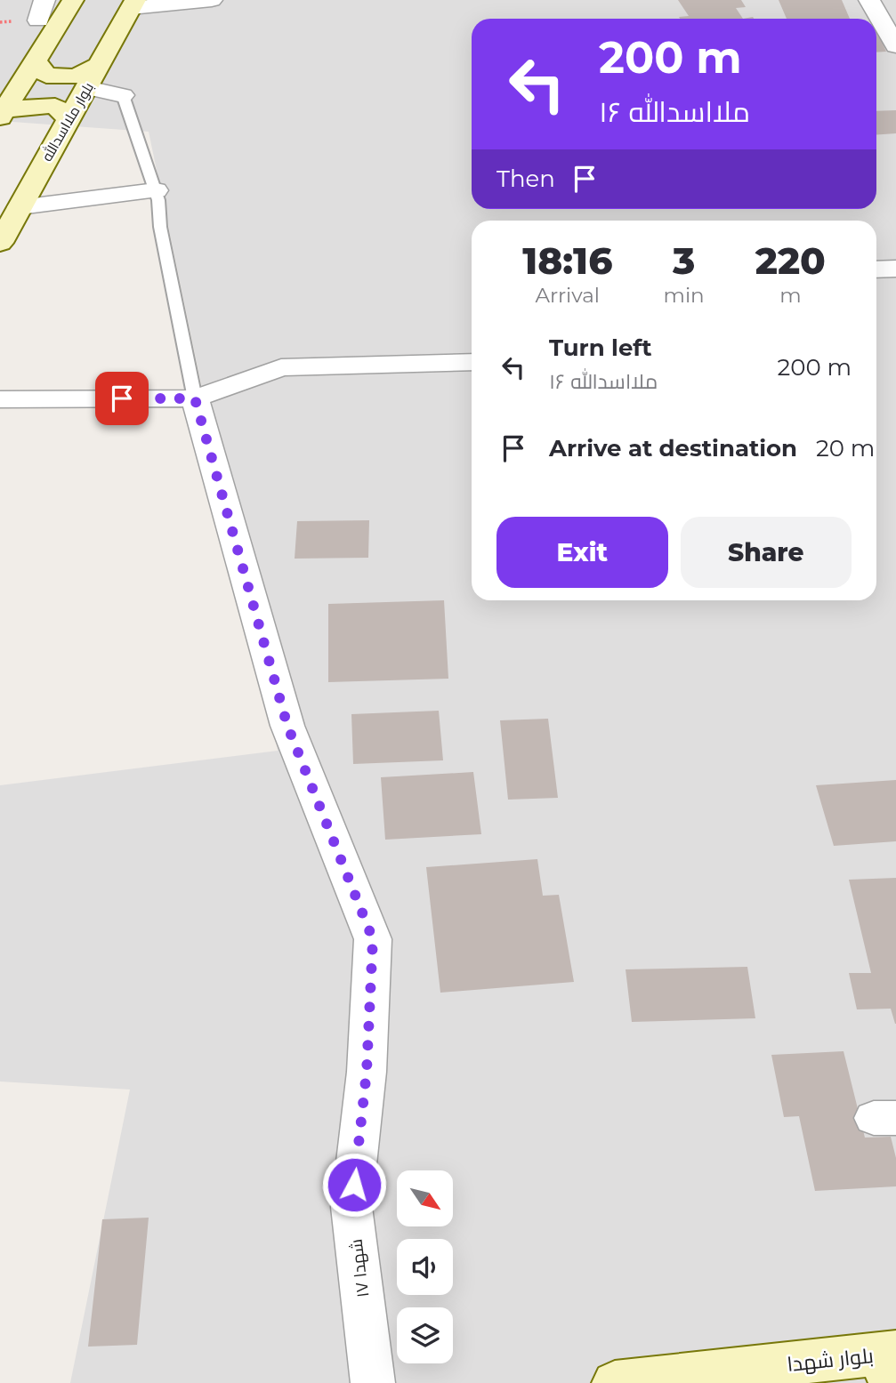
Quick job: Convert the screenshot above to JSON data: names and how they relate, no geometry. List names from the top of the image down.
{
  "streets": {
    "main road": ["بلوار ملااسدالله", "بلوار شهدا"],
    "street": ["شهدا ۱۷"]
  },
  "north": "bottom right",
  "page": {
    "turn": ["200 m", "ملااسدالله ۱۶"],
    "then": "Then",
    "eta": [
      "18:16",
      "Arrival",
      "3",
      "min",
      "220",
      "m"
    ],
    "list": [
      {
        "name": "Turn left",
        "note": "ملااسدالله ۱۶",
        "value": "200 m"
      },
      {
        "name": "Arrive at destination",
        "value": "20 m"
      }
    ],
    "buttons": ["Exit", "Share"]
  }
}
